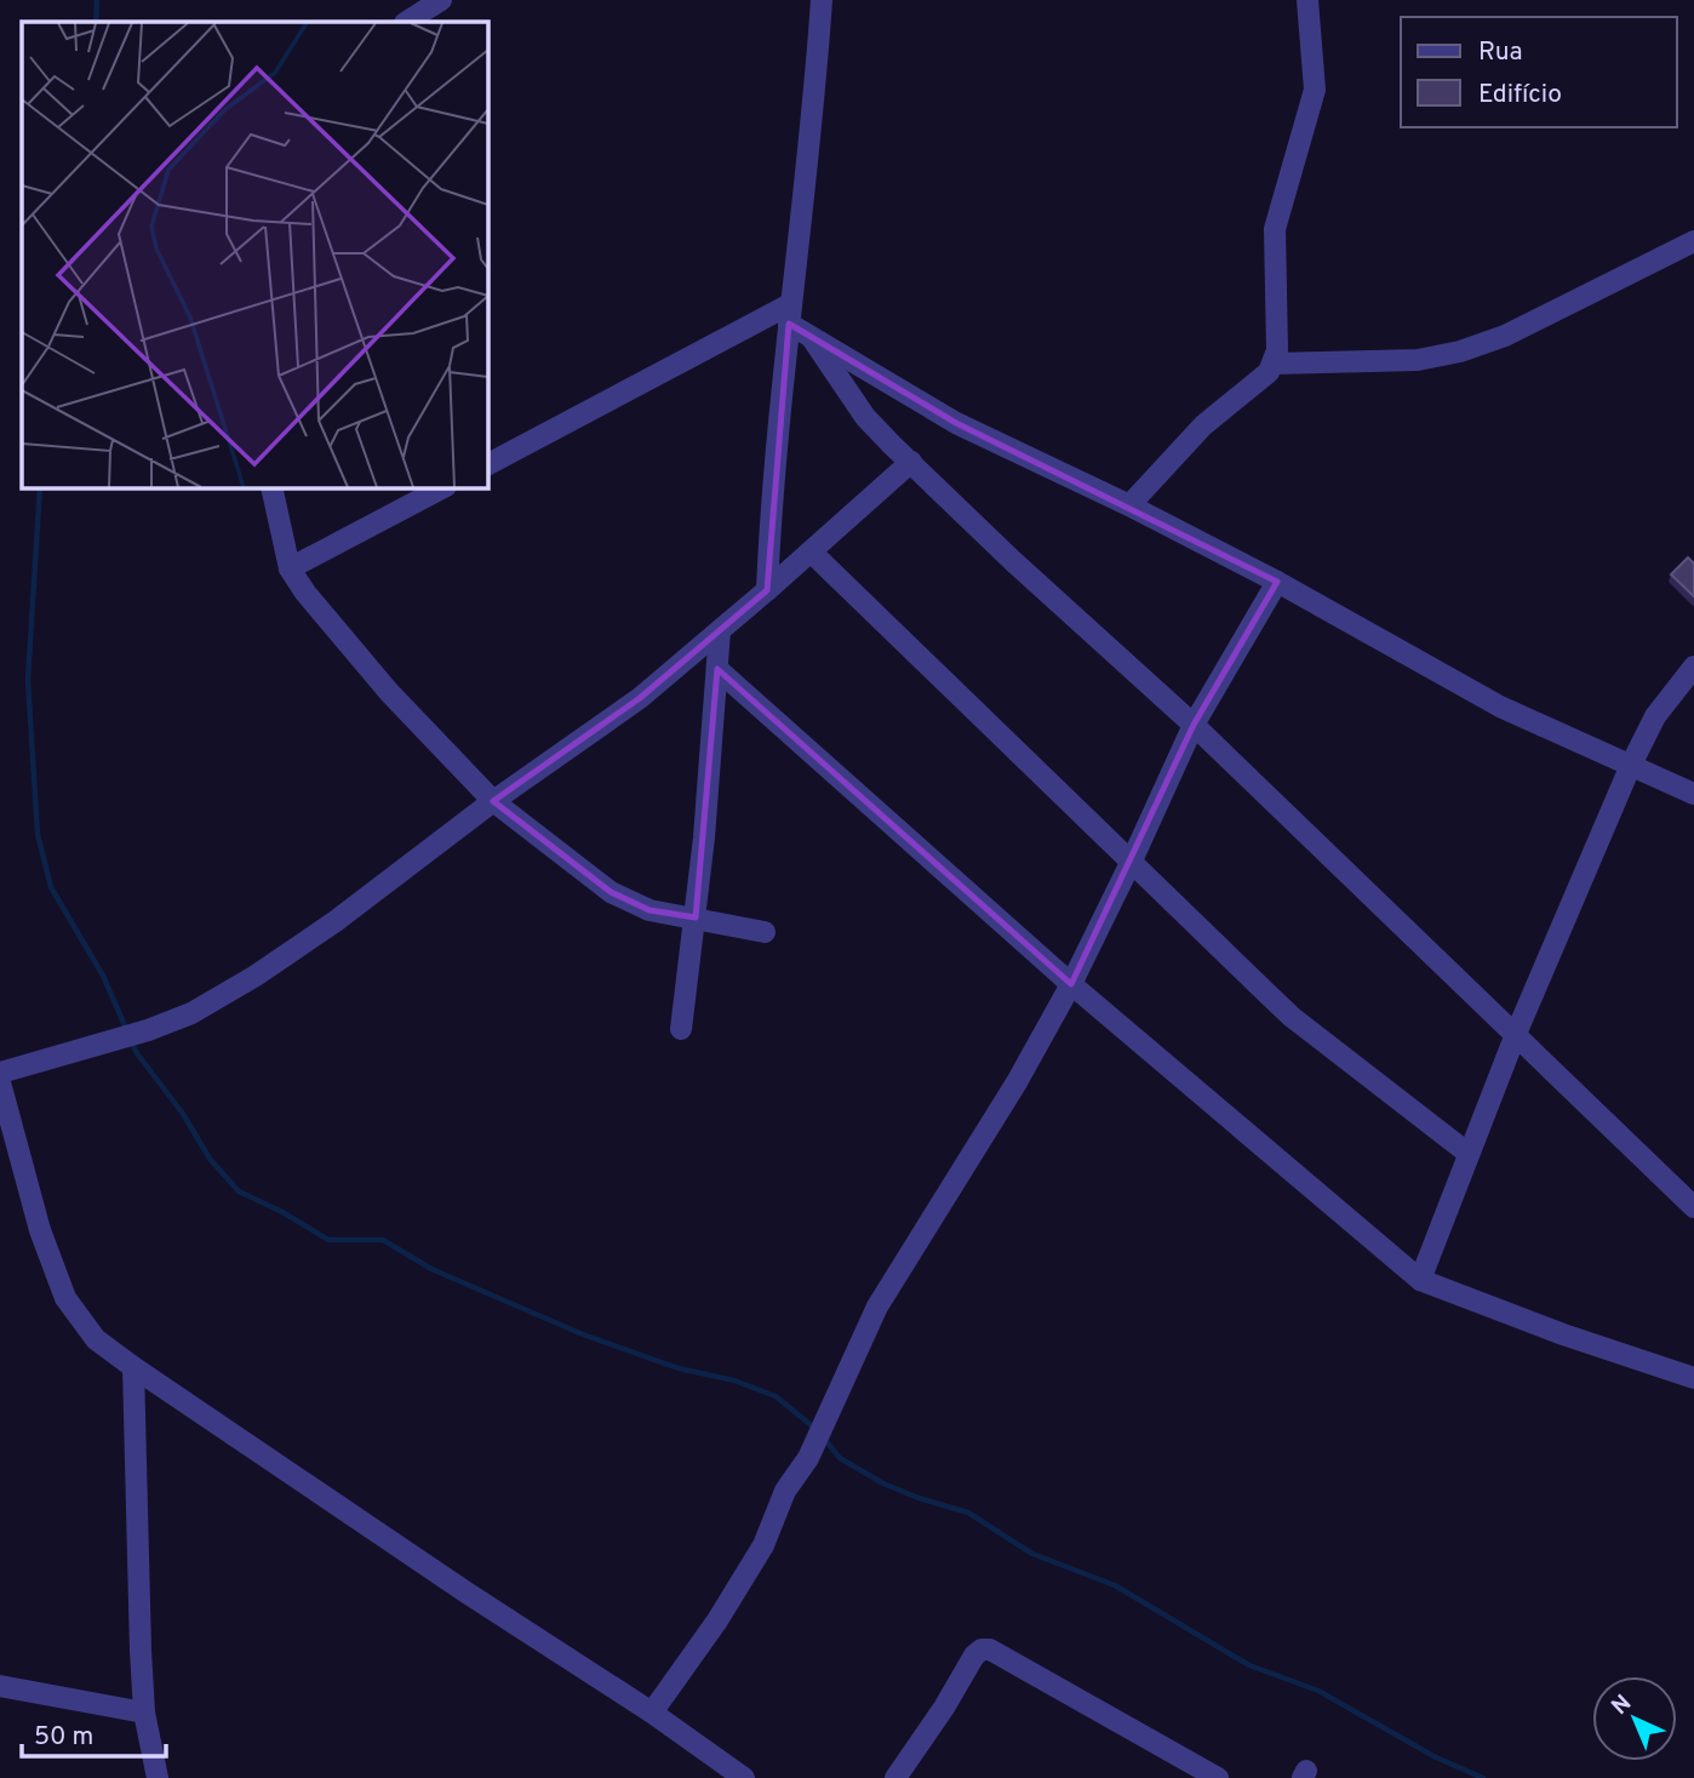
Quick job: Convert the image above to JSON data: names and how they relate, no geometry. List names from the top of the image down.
{
  "legend": ["Rua", "Edifício"],
  "scale_bar": "50 m",
  "north": "top left"
}
